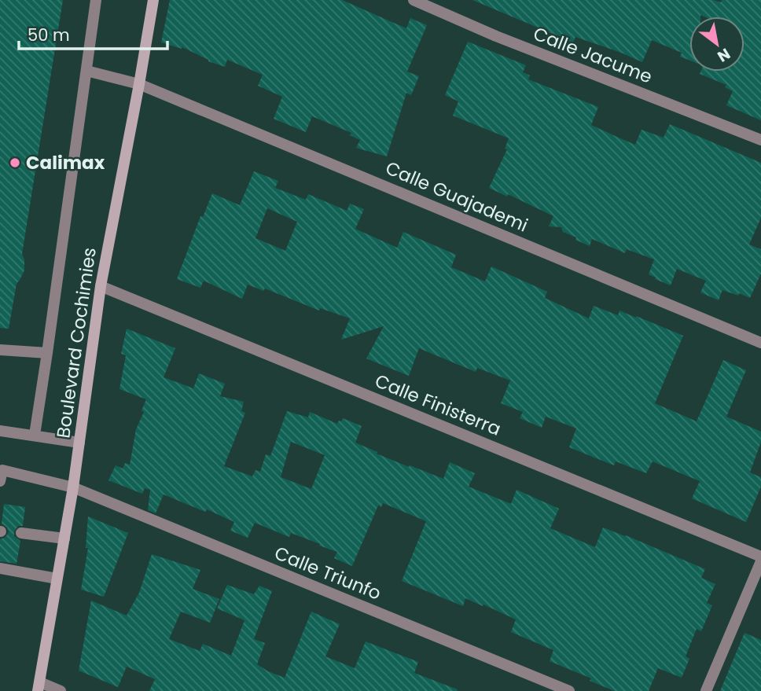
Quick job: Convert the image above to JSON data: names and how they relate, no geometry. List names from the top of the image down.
{
  "streets": {
    "main road": ["Boulevard Cochimies"],
    "street": [
      "Calle Jacume",
      "Calle Guajademi",
      "Calle Finisterra",
      "Calle Triunfo"
    ]
  },
  "crossings": [
    ["Calle Guajademi", "Boulevard Cochimies"],
    ["Boulevard Cochimies", "Calle Finisterra"],
    ["Boulevard Cochimies", "Calle Triunfo"]
  ],
  "places": ["Calimax"],
  "scale_bar": "50 m",
  "north": "bottom right"
}
